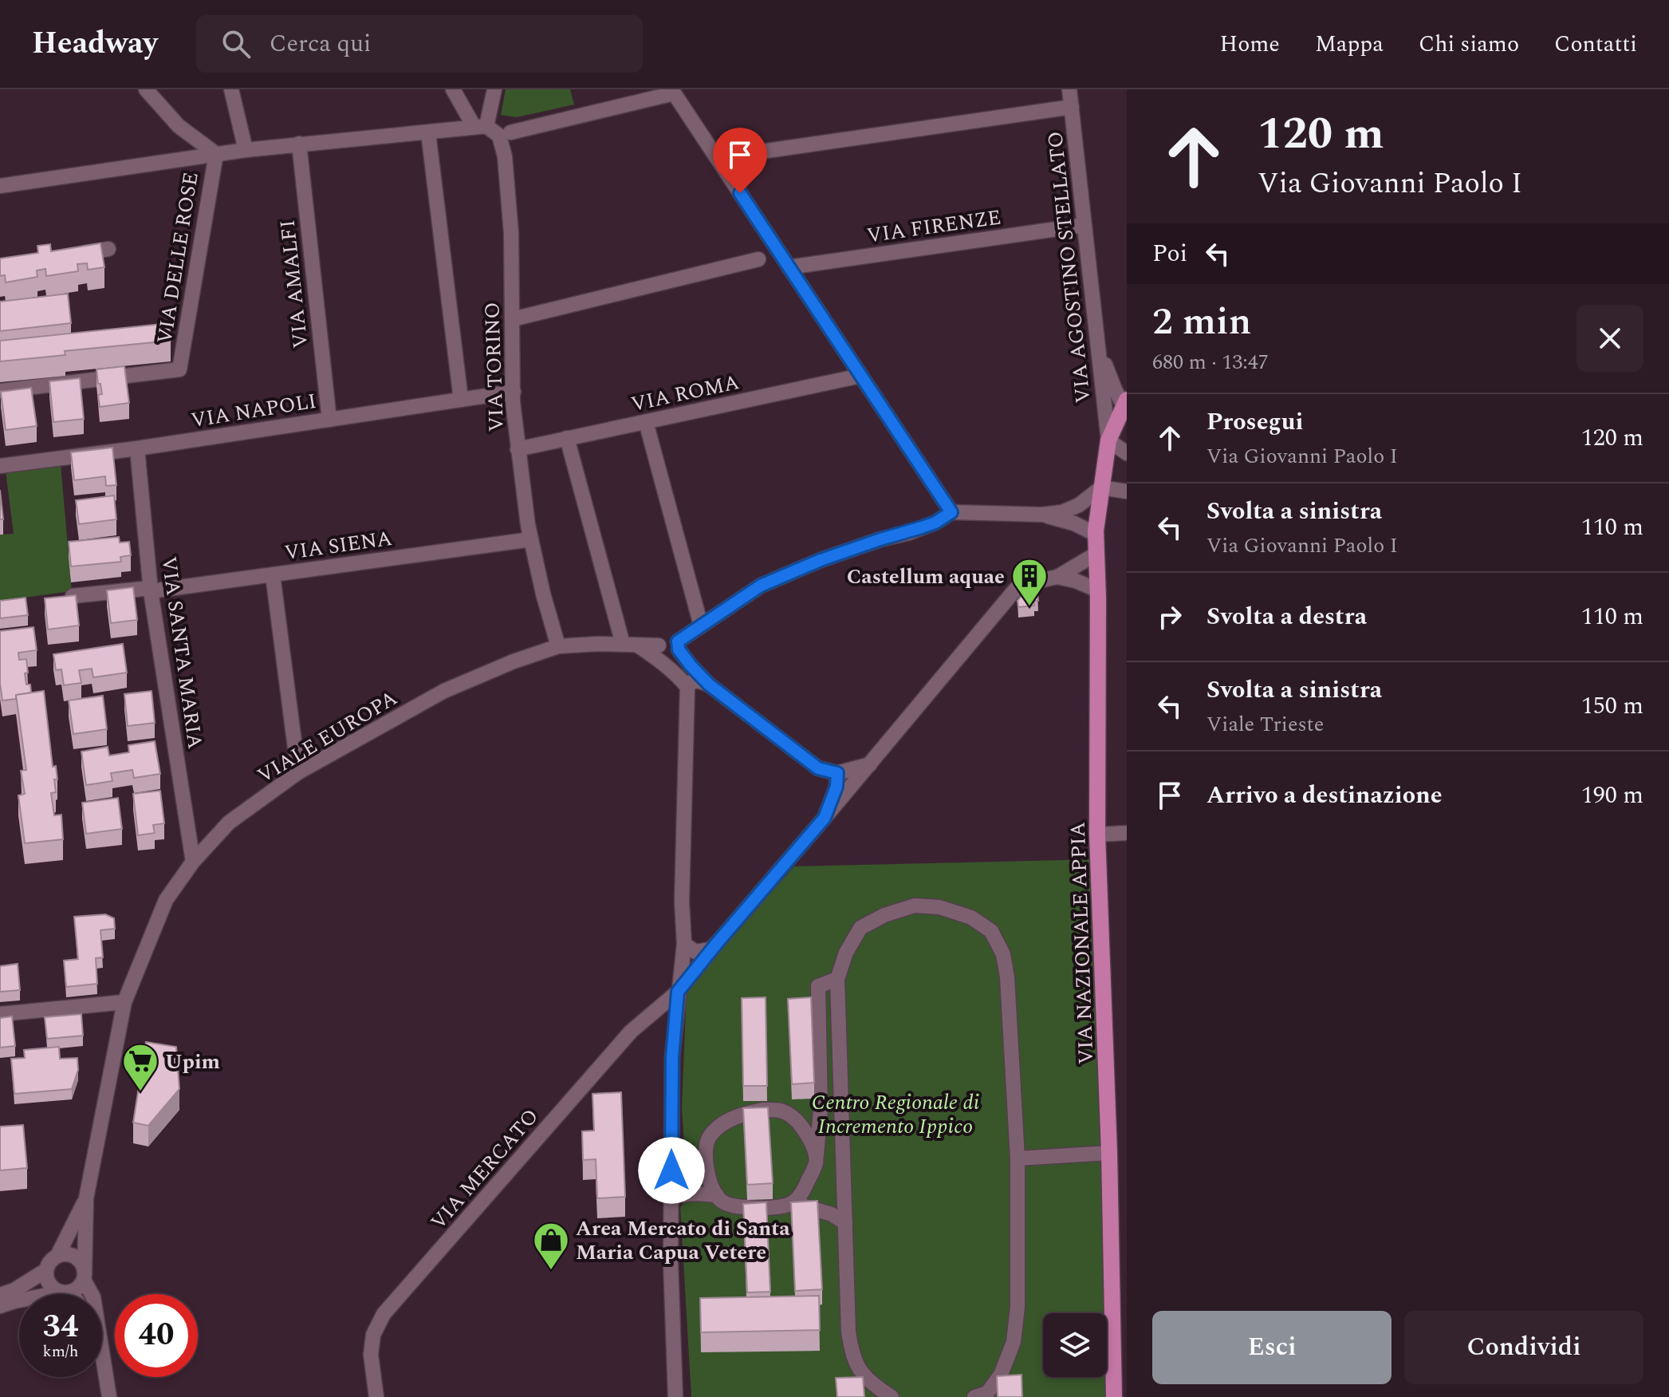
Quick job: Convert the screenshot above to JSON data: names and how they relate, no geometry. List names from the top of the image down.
{
  "streets": {
    "main road": ["VIA NAZIONALE APPIA"],
    "street": [
      "VIA FIRENZE",
      "VIA DELLE ROSE",
      "VIA AGOSTINO STELLATO",
      "VIA AMALFI",
      "VIA TORINO",
      "VIA ROMA",
      "VIA NAPOLI",
      "VIA SIENA",
      "VIA SANTA MARIA",
      "VIALE EUROPA",
      "VIA MERCATO"
    ]
  },
  "crossings": [
    ["VIA FIRENZE", "VIA AGOSTINO STELLATO"],
    ["VIA AGOSTINO STELLATO", "VIA NAZIONALE APPIA"],
    ["VIA AMALFI", "VIA NAPOLI"],
    ["VIA TORINO", "VIA ROMA"],
    ["VIA TORINO", "VIA NAPOLI"],
    ["VIA TORINO", "VIA SIENA"],
    ["VIA TORINO", "VIALE EUROPA"],
    ["VIA NAPOLI", "VIA SANTA MARIA"],
    ["VIA SIENA", "VIA SANTA MARIA"],
    ["VIA SANTA MARIA", "VIALE EUROPA"]
  ],
  "parks": ["Centro Regionale di Incremento Ippico"],
  "places": {
    "building": ["Castellum aquae"],
    "supermarket": ["Upim"],
    "shop": ["Area Mercato di Santa Maria Capua Vetere"]
  },
  "page": {
    "header": "Headway",
    "search": "Cerca qui",
    "nav": [
      "Home",
      "Mappa",
      "Chi siamo",
      "Contatti"
    ],
    "turn": ["120 m", "Via Giovanni Paolo I"],
    "then": "Poi",
    "heading": ["2 min", "680 m · 13:47"],
    "list": [
      {
        "name": "Prosegui",
        "note": "Via Giovanni Paolo I",
        "value": "120 m"
      },
      {
        "name": "Svolta a sinistra",
        "note": "Via Giovanni Paolo I",
        "value": "110 m"
      },
      {
        "name": "Svolta a destra",
        "value": "110 m"
      },
      {
        "name": "Svolta a sinistra",
        "note": "Viale Trieste",
        "value": "150 m"
      },
      {
        "name": "Arrivo a destinazione",
        "value": "190 m"
      }
    ],
    "speed": "34 km/h",
    "limit": "40",
    "buttons": ["Esci", "Condividi"]
  }
}
